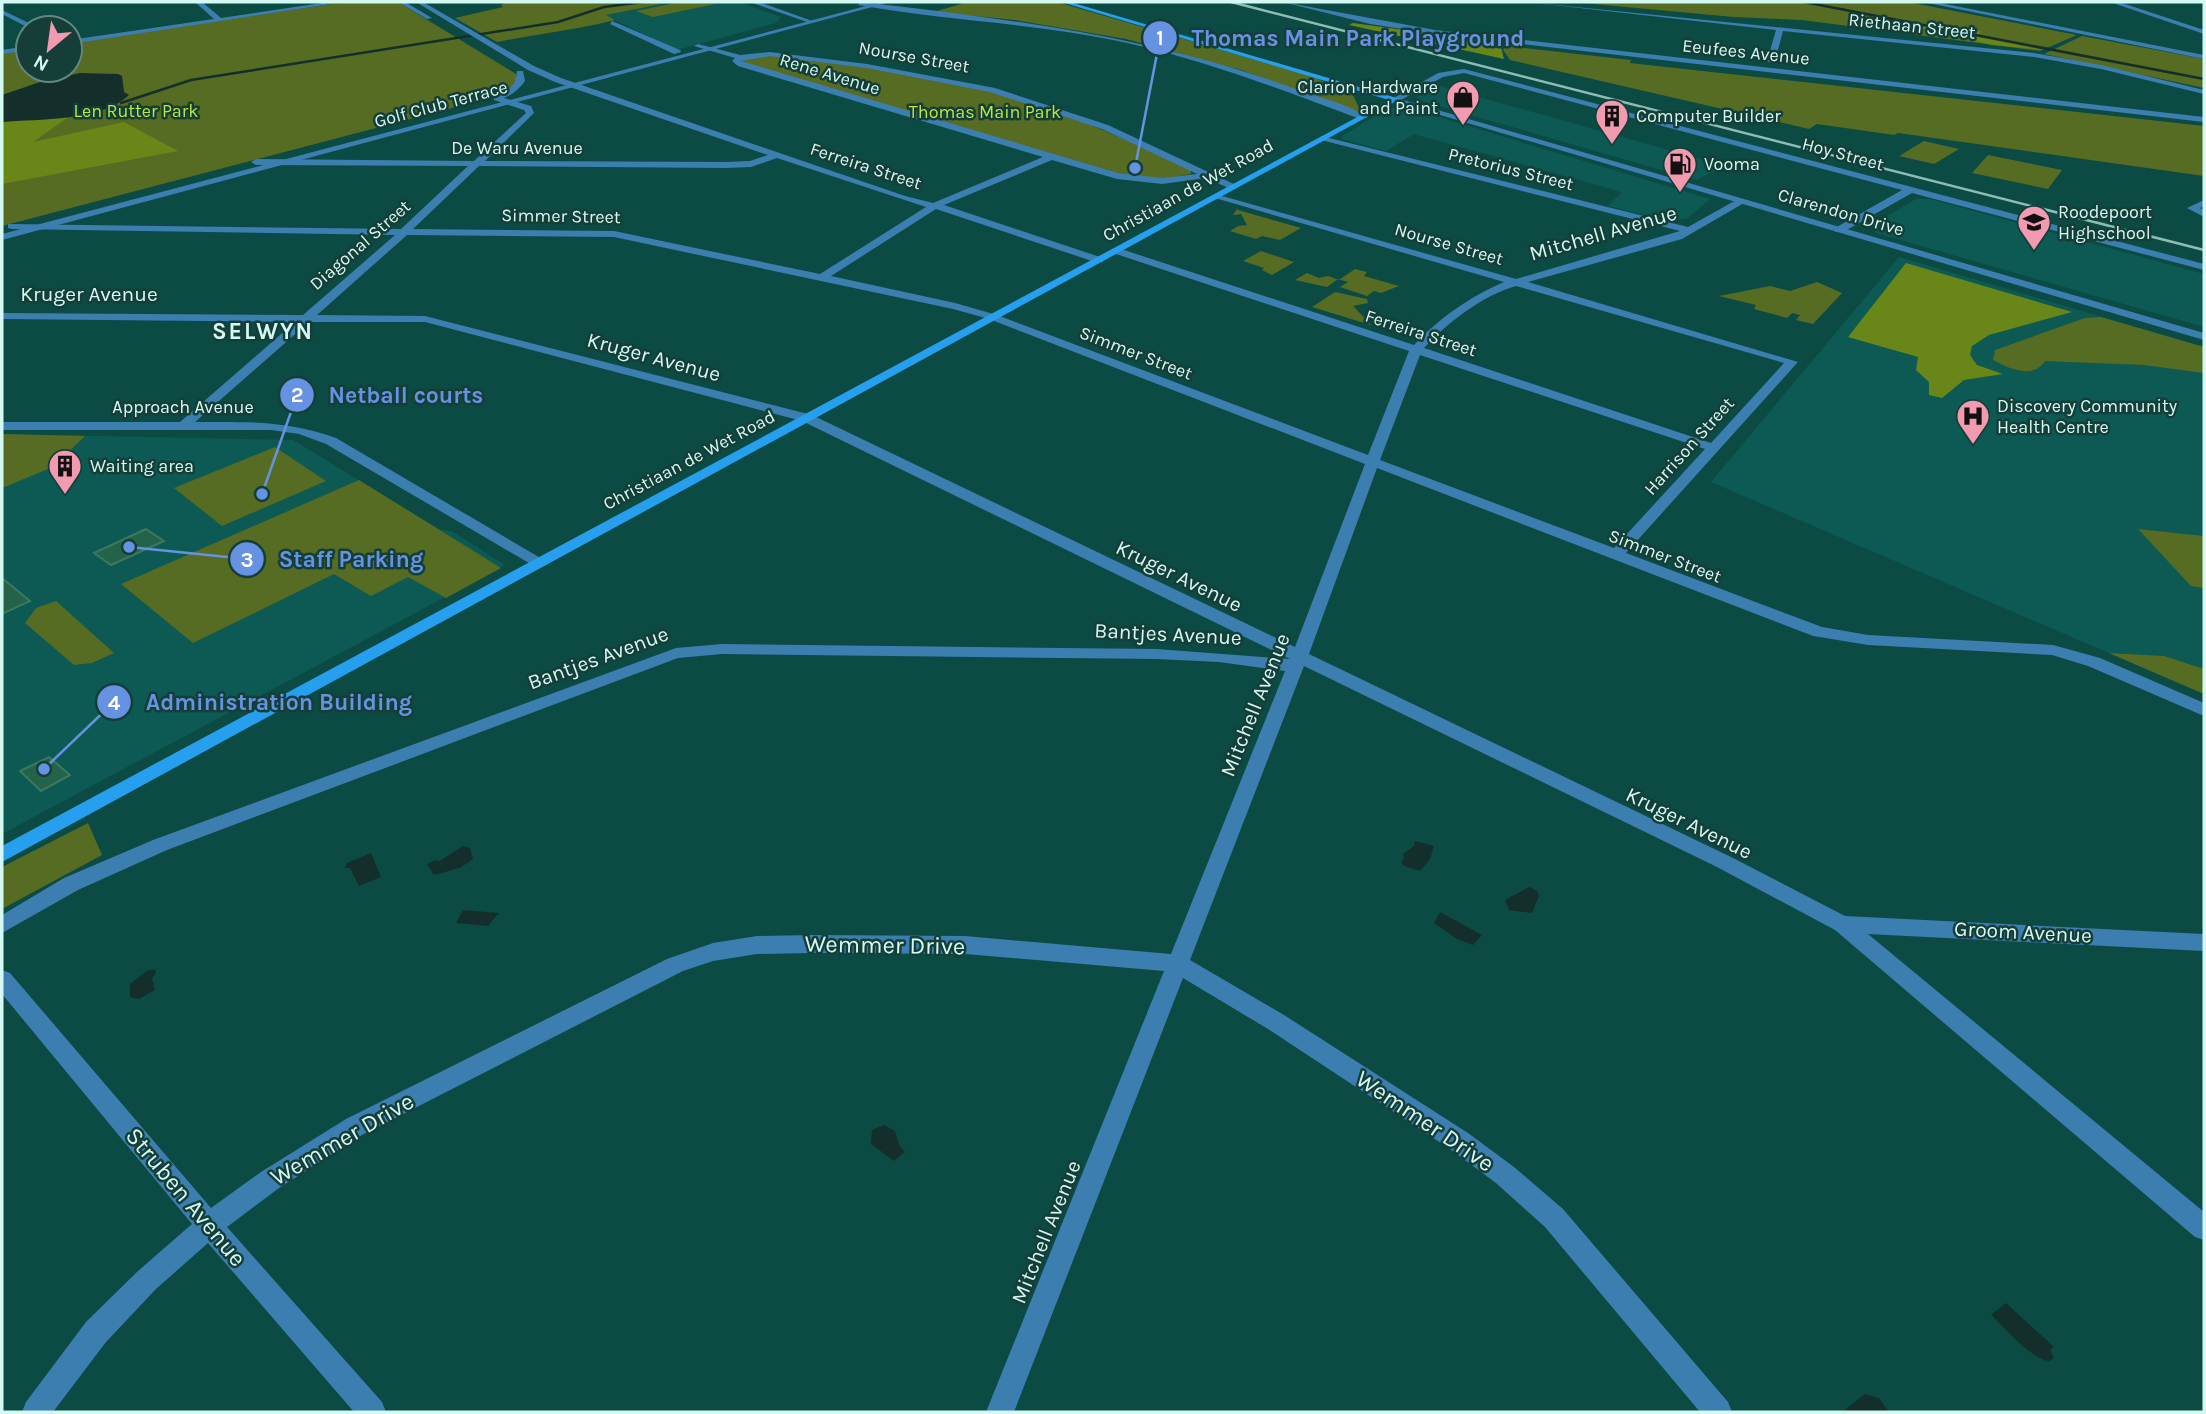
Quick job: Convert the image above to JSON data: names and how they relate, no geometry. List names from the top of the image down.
{
  "streets": {
    "main road": ["Christiaan de Wet Road", "Clarendon Drive"],
    "street": [
      "Riethaan Street",
      "Eeufees Avenue",
      "Nourse Street",
      "Rene Avenue",
      "Golf Club Terrace",
      "De Waru Avenue",
      "Hoy Street",
      "Ferreira Street",
      "Pretorius Street",
      "Simmer Street",
      "Mitchell Avenue",
      "Diagonal Street",
      "Kruger Avenue",
      "Approach Avenue",
      "Harrison Street",
      "Bantjes Avenue",
      "Groom Avenue",
      "Wemmer Drive",
      "Struben Avenue"
    ]
  },
  "crossings": [
    ["Nourse Street", "Rene Avenue"],
    ["Nourse Street", "Golf Club Terrace"],
    ["Nourse Street", "Christiaan de Wet Road"],
    ["Nourse Street", "Mitchell Avenue"],
    ["Nourse Street", "Harrison Street"],
    ["Golf Club Terrace", "De Waru Avenue"],
    ["Golf Club Terrace", "Ferreira Street"],
    ["Golf Club Terrace", "Simmer Street"],
    ["Golf Club Terrace", "Diagonal Street"],
    ["De Waru Avenue", "Ferreira Street"],
    ["De Waru Avenue", "Diagonal Street"],
    ["Hoy Street", "Christiaan de Wet Road"],
    ["Hoy Street", "Clarendon Drive"],
    ["Ferreira Street", "Christiaan de Wet Road"],
    ["Ferreira Street", "Mitchell Avenue"],
    ["Ferreira Street", "Harrison Street"],
    ["Pretorius Street", "Christiaan de Wet Road"],
    ["Pretorius Street", "Mitchell Avenue"],
    ["Christiaan de Wet Road", "Clarendon Drive"],
    ["Christiaan de Wet Road", "Simmer Street"],
    ["Christiaan de Wet Road", "Kruger Avenue"],
    ["Christiaan de Wet Road", "Approach Avenue"],
    ["Clarendon Drive", "Mitchell Avenue"],
    ["Simmer Street", "Mitchell Avenue"],
    ["Simmer Street", "Diagonal Street"],
    ["Simmer Street", "Harrison Street"],
    ["Mitchell Avenue", "Kruger Avenue"],
    ["Mitchell Avenue", "Bantjes Avenue"],
    ["Mitchell Avenue", "Wemmer Drive"],
    ["Diagonal Street", "Kruger Avenue"],
    ["Diagonal Street", "Approach Avenue"],
    ["Kruger Avenue", "Bantjes Avenue"],
    ["Kruger Avenue", "Groom Avenue"],
    ["Wemmer Drive", "Struben Avenue"]
  ],
  "districts": ["SELWYN"],
  "parks": ["Len Rutter Park", "Thomas Main Park"],
  "places": {
    "shop": ["Clarion Hardware and Paint"],
    "building": ["Computer Builder", "Waiting area"],
    "other": [
      "Thomas Main Park Playground",
      "Netball courts",
      "Staff Parking",
      "Administration Building"
    ],
    "fuel station": ["Vooma"],
    "school or university": ["Roodepoort Highschool"],
    "hospital": ["Discovery Community Health Centre"]
  },
  "north": "bottom left"
}
